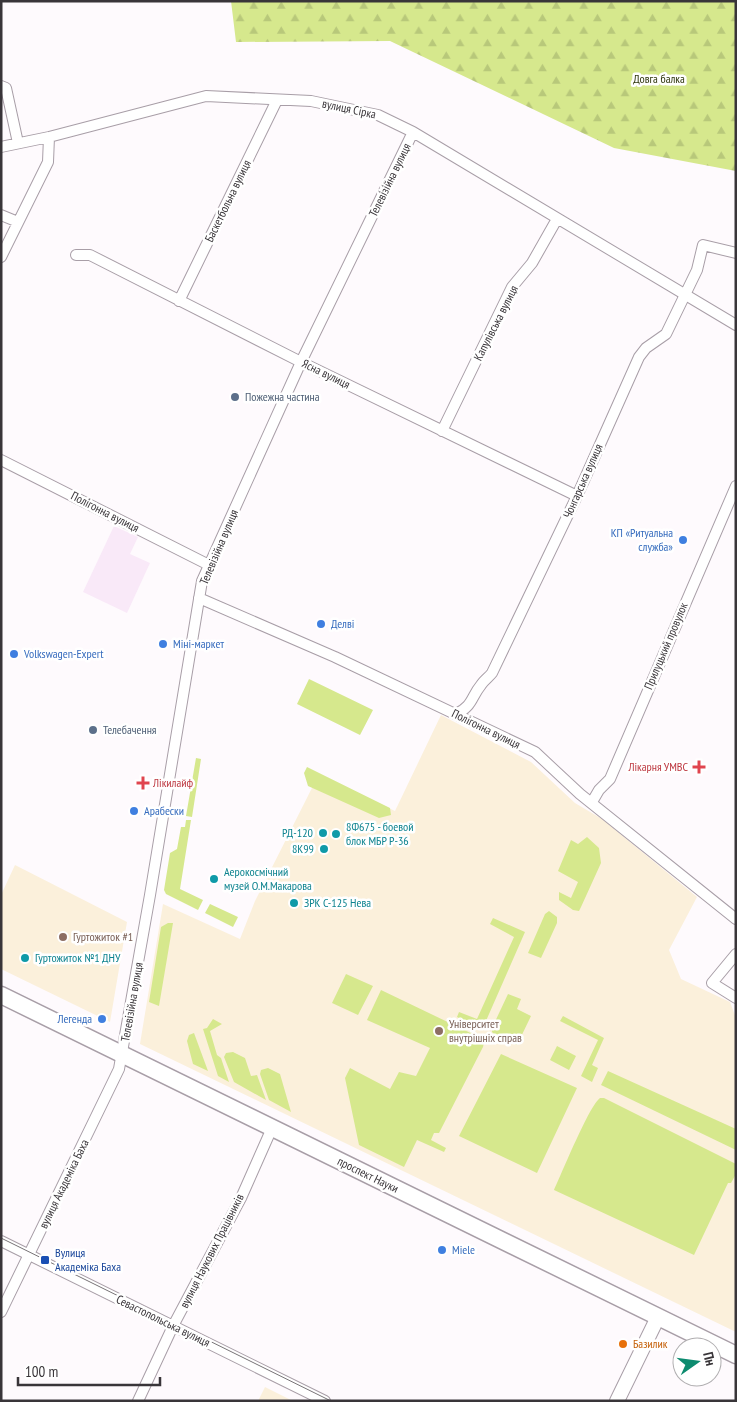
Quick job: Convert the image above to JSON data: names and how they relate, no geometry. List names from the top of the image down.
{
  "streets": {
    "main road": ["проспект Науки"],
    "street": [
      "вулиця Сірка",
      "Телевізійна вулиця",
      "Баскетбольна вулиця",
      "Капулівська вулиця",
      "Ясна вулиця",
      "Чонгарська вулиця",
      "Полігонна вулиця",
      "Прилуцький провулок",
      "вулиця Академіка Баха",
      "вулиця Наукових Працівників",
      "Севастопольська вулиця"
    ]
  },
  "crossings": [
    ["вулиця Сірка", "Телевізійна вулиця"],
    ["вулиця Сірка", "Баскетбольна вулиця"],
    ["вулиця Сірка", "Капулівська вулиця"],
    ["вулиця Сірка", "Чонгарська вулиця"],
    ["Телевізійна вулиця", "Ясна вулиця"],
    ["Телевізійна вулиця", "Полігонна вулиця"],
    ["Телевізійна вулиця", "проспект Науки"],
    ["Телевізійна вулиця", "вулиця Академіка Баха"],
    ["Баскетбольна вулиця", "Ясна вулиця"],
    ["Капулівська вулиця", "Ясна вулиця"],
    ["Ясна вулиця", "Чонгарська вулиця"],
    ["Чонгарська вулиця", "Полігонна вулиця"],
    ["Полігонна вулиця", "Прилуцький провулок"],
    ["проспект Науки", "вулиця Академіка Баха"],
    ["проспект Науки", "вулиця Наукових Працівників"],
    ["вулиця Академіка Баха", "Севастопольська вулиця"],
    ["вулиця Наукових Працівників", "Севастопольська вулиця"]
  ],
  "parks": ["Довга балка"],
  "places": {
    "other": [
      "Пожежна частина",
      "КП «Ритуальна служба»",
      "Делві",
      "Міні-маркет",
      "Volkswagen-Expert",
      "Телебачення",
      "Арабески",
      "РД-120",
      "8Ф675 - боевой блок МБР Р-36",
      "8К99",
      "Аерокосмічний музей О.М.Макарова",
      "ЗРК С-125 Нева",
      "Гуртожиток #1",
      "Гуртожиток №1 ДНУ",
      "Легенда",
      "Університет внутрішніх справ",
      "Miele",
      "Базилик"
    ],
    "health": ["Лікарня УМВС", "Лікилайф"],
    "transit": ["Вулиця Академіка Баха"]
  },
  "scale_bar": "100 m",
  "north": "right"
}
